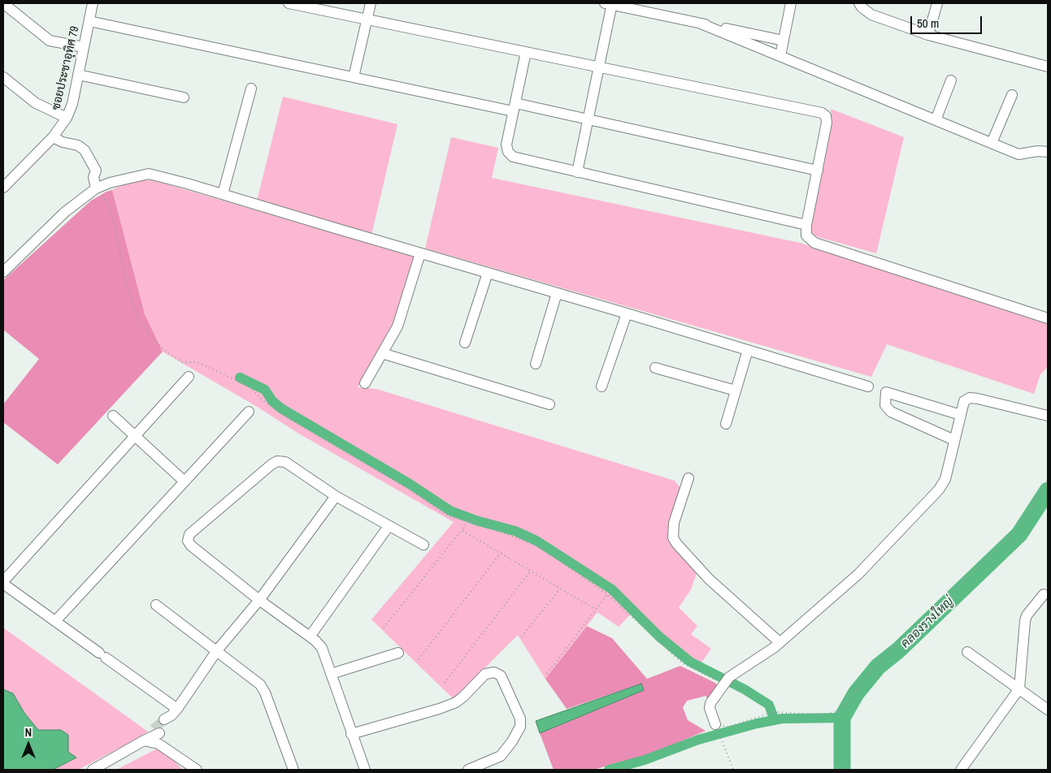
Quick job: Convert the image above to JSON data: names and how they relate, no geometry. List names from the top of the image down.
{
  "streets": {
    "street": ["ซอยประชาอุทิศ 79"]
  },
  "water": ["คลองรางใหญ่"],
  "scale_bar": "50 m",
  "north": "top"
}
